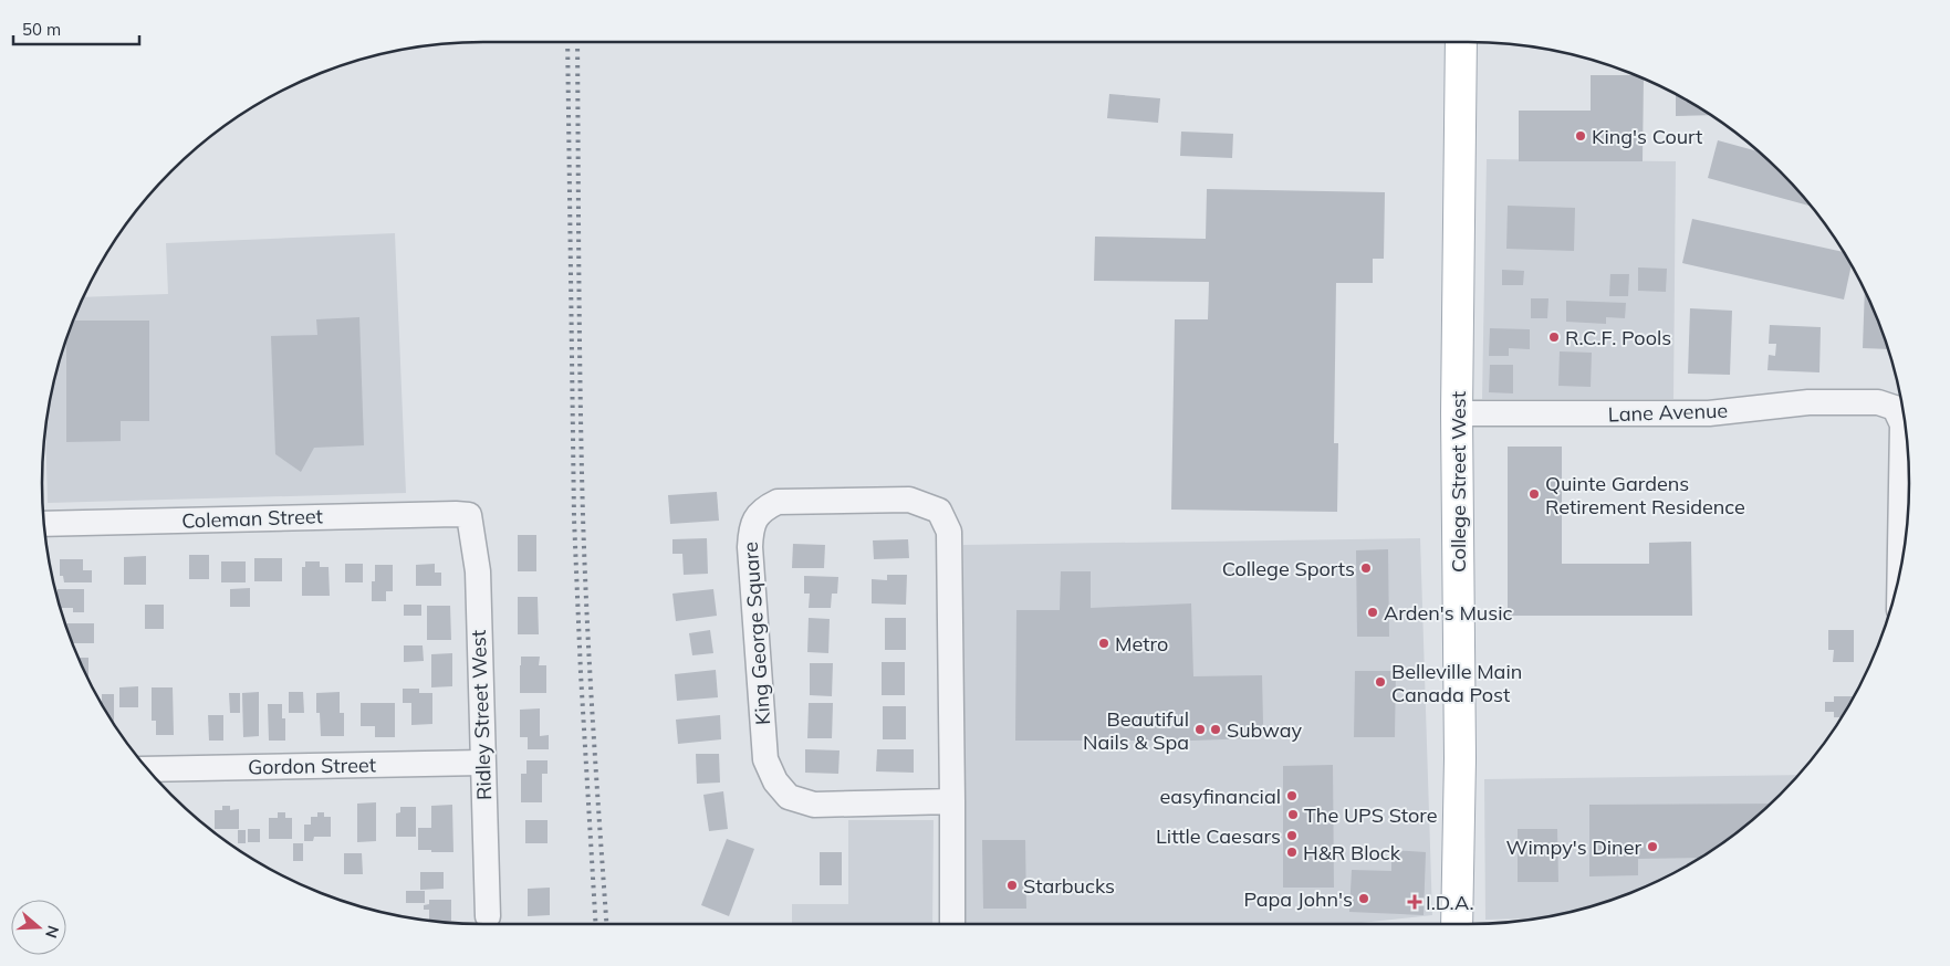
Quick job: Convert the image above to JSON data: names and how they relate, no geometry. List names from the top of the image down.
{
  "streets": {
    "main road": ["College Street West"],
    "street": [
      "Lane Avenue",
      "Coleman Street",
      "King George Square",
      "Ridley Street West",
      "Gordon Street"
    ]
  },
  "crossings": [
    ["Lane Avenue", "College Street West"],
    ["Coleman Street", "Ridley Street West"],
    ["Ridley Street West", "Gordon Street"]
  ],
  "places": {
    "other": [
      "King's Court",
      "R.C.F. Pools",
      "Quinte Gardens Retirement Residence",
      "College Sports",
      "Arden's Music",
      "Metro",
      "Belleville Main Canada Post",
      "Beautiful Nails & Spa",
      "Subway",
      "easyfinancial",
      "The UPS Store",
      "Little Caesars",
      "Wimpy's Diner",
      "H&R Block",
      "Starbucks",
      "Papa John's"
    ],
    "health": ["I.D.A."]
  },
  "scale_bar": "50 m",
  "north": "right"
}
